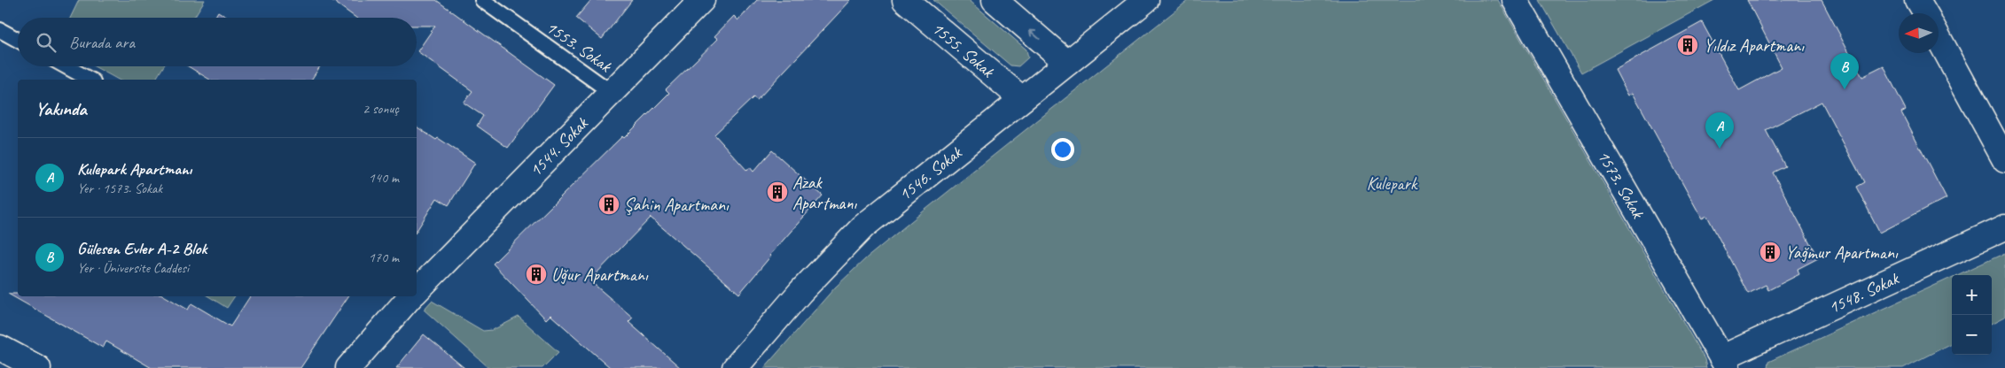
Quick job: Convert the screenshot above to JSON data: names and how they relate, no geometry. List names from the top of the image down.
{
  "streets": {
    "street": [
      "1555. Sokak",
      "1544. Sokak",
      "1546. Sokak",
      "1573. Sokak",
      "1548. Sokak"
    ],
    "lane": ["1553. Sokak"]
  },
  "crossings": [
    ["1553. Sokak", "1544. Sokak"],
    ["1555. Sokak", "1546. Sokak"],
    ["1573. Sokak", "1548. Sokak"]
  ],
  "parks": ["Kulepark"],
  "places": {
    "building": [
      "Yıldız Apartmanı",
      "Azak Apartmanı",
      "Şahin Apartmanı",
      "Yağmur Apartmanı",
      "Uğur Apartmanı"
    ]
  },
  "north": "left",
  "page": {
    "search": "Burada ara",
    "pins": ["B", "A"],
    "heading": ["Yakında", "2 sonuç"],
    "list": [
      {
        "mark": "A",
        "name": "Kulepark Apartmanı",
        "note": "Yer · 1573. Sokak",
        "value": "140 m"
      },
      {
        "mark": "B",
        "name": "Gülesen Evler A-2 Blok",
        "note": "Yer · Üniversite Caddesi",
        "value": "170 m"
      }
    ],
    "map_buttons": ["+", "−"]
  }
}
